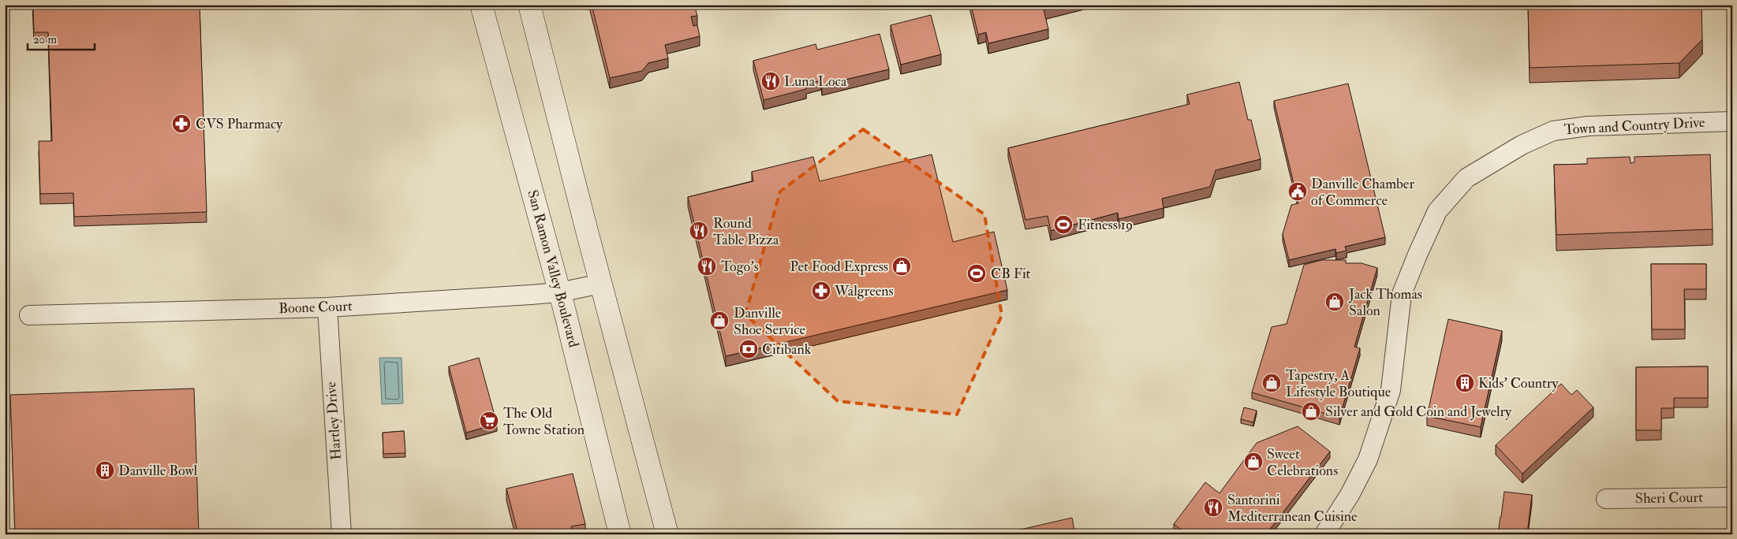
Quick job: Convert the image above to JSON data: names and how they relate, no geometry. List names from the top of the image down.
{
  "streets": {
    "main road": ["San Ramon Valley Boulevard"],
    "street": [
      "Town and Country Drive",
      "Boone Court",
      "Hartley Drive",
      "Sheri Court"
    ]
  },
  "crossings": [
    ["San Ramon Valley Boulevard", "Boone Court"],
    ["Boone Court", "Hartley Drive"]
  ],
  "places": {
    "restaurant": [
      "Luna Loca",
      "Round Table Pizza",
      "Togo's",
      "Santorini Mediterranean Cuisine"
    ],
    "pharmacy": ["CVS Pharmacy", "Walgreens"],
    "public building": ["Danville Chamber of Commerce"],
    "sports": ["Fitness 19", "CB Fit"],
    "shop": [
      "Pet Food Express",
      "Jack Thomas Salon",
      "Danville Shoe Service",
      "Tapestry, A Lifestyle Boutique",
      "Silver and Gold Coin and Jewelry",
      "Sweet Celebrations"
    ],
    "bank": ["Citibank"],
    "building": ["Kids' Country", "Danville Bowl"],
    "supermarket": ["The Old Towne Station"]
  },
  "scale_bar": "20 m"
}
